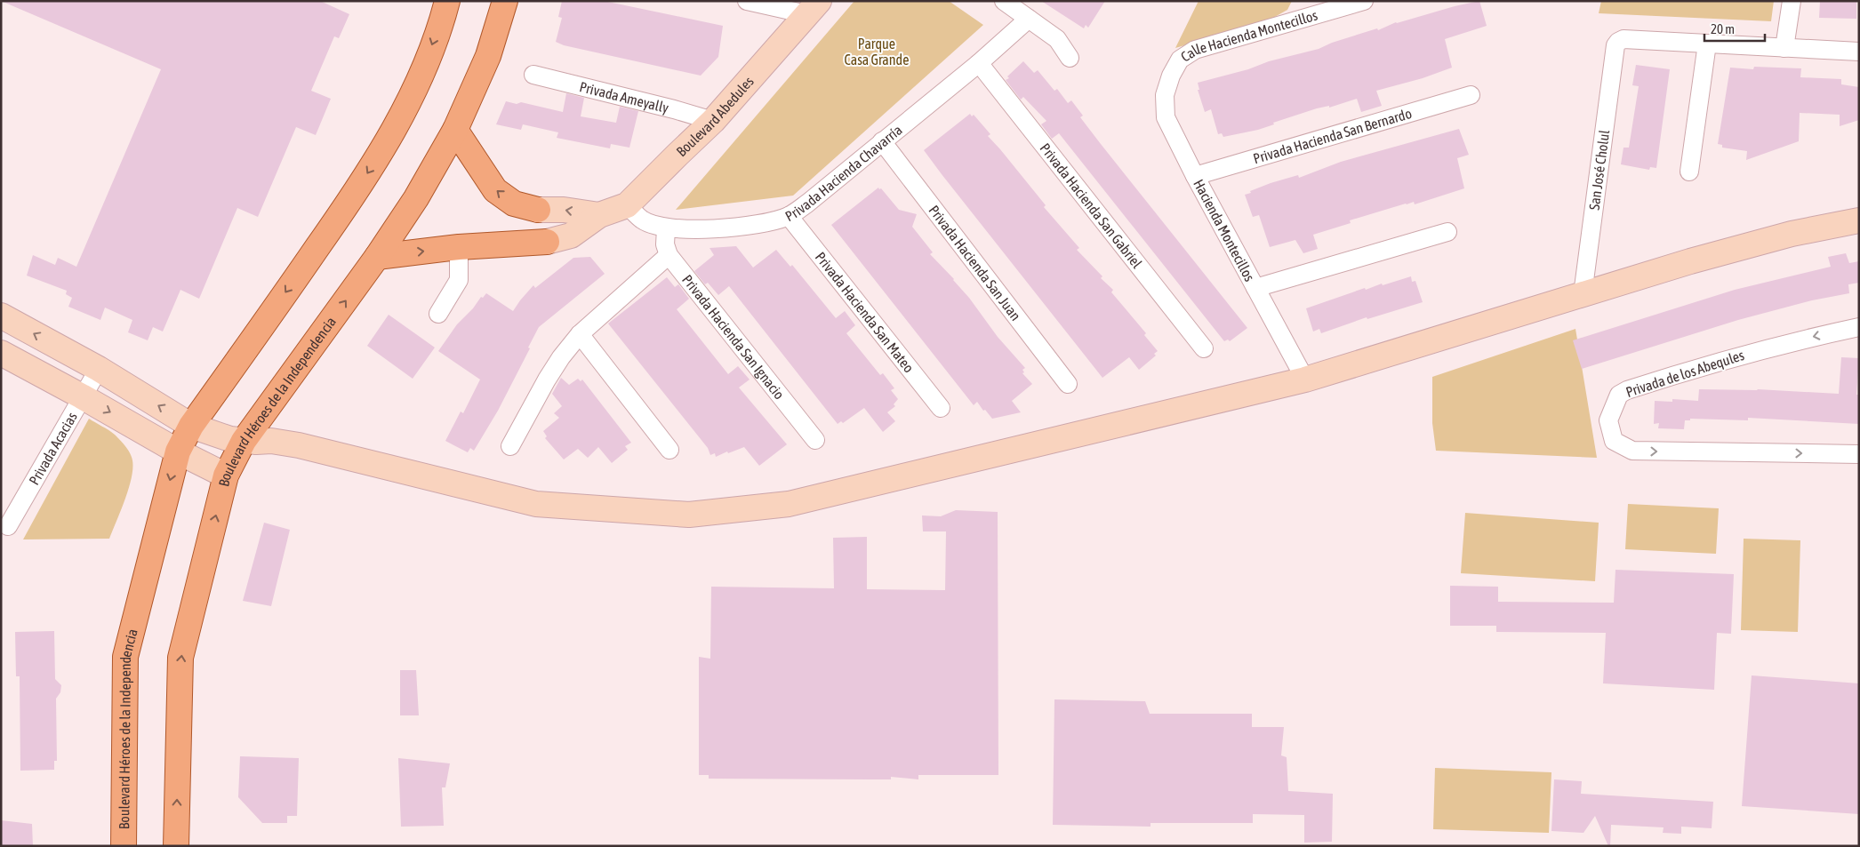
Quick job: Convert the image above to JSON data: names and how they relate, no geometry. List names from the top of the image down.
{
  "streets": {
    "main road": ["Boulevard Héroes de la Independencia"],
    "street": [
      "Calle Hacienda Montecillos",
      "Privada Ameyally",
      "Boulevard Abedules",
      "Privada Hacienda San Bernardo",
      "San José Cholul",
      "Privada Hacienda Chavarría",
      "Privada Hacienda San Gabriel",
      "Hacienda Montecillos",
      "Privada Hacienda San Juan",
      "Privada Hacienda San Mateo",
      "Privada Hacienda San Ignacio",
      "Privada de los Abequles",
      "Privada Acacias"
    ]
  },
  "crossings": [
    ["Calle Hacienda Montecillos", "Hacienda Montecillos"],
    ["Privada Ameyally", "Boulevard Abedules"],
    ["Boulevard Abedules", "Privada Hacienda Chavarría"],
    ["Privada Hacienda San Bernardo", "Hacienda Montecillos"],
    ["Privada Hacienda Chavarría", "Privada Hacienda San Gabriel"],
    ["Privada Hacienda Chavarría", "Privada Hacienda San Juan"],
    ["Privada Hacienda Chavarría", "Privada Hacienda San Mateo"]
  ],
  "parks": ["Parque Casa Grande"],
  "scale_bar": "20 m"
}
